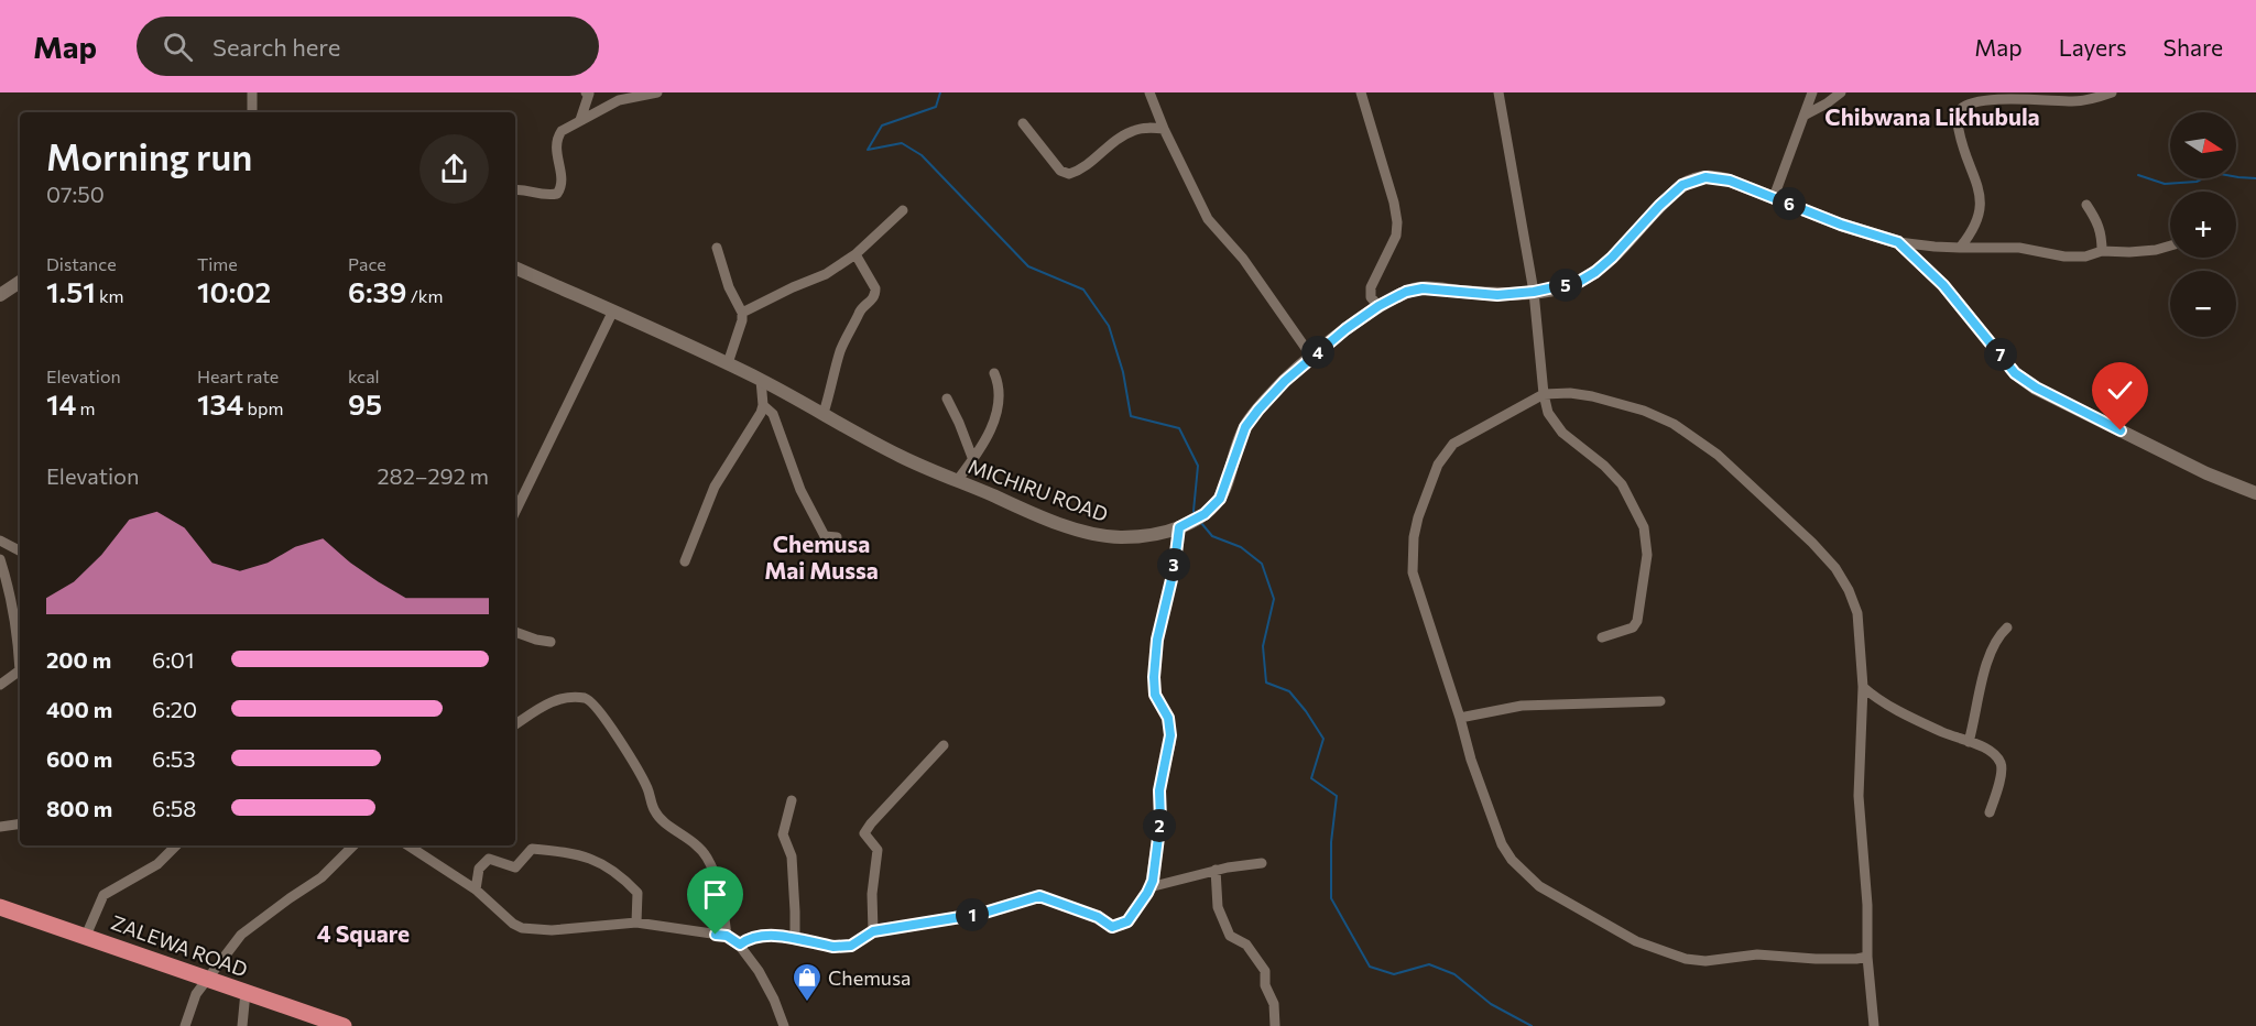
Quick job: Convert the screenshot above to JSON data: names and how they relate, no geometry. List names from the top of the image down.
{
  "streets": {
    "highway": ["ZALEWA ROAD"],
    "street": ["MICHIRU ROAD"]
  },
  "districts": ["Chibwana Likhubula", "Chemusa Mai Mussa", "4 Square"],
  "places": {
    "shop": ["Chemusa"]
  },
  "north": "right",
  "page": {
    "header": "Map",
    "search": "Search here",
    "nav": ["Map", "Layers", "Share"],
    "map_buttons": ["+", "−"],
    "heading": ["Morning run", "07:50"],
    "pins": [
      "6",
      "5",
      "4",
      "7",
      "3",
      "2",
      "1"
    ],
    "stats": [
      ["Distance", "1.51 km"],
      ["Time", "10:02"],
      ["Pace", "6:39 /km"],
      ["Elevation", "14 m"],
      ["Heart rate", "134 bpm"],
      ["kcal", "95"]
    ],
    "chart": ["Elevation", "282–292 m"],
    "list": [
      {
        "name": "200 m",
        "note": "6:01"
      },
      {
        "name": "400 m",
        "note": "6:20"
      },
      {
        "name": "600 m",
        "note": "6:53"
      },
      {
        "name": "800 m",
        "note": "6:58"
      }
    ]
  }
}
